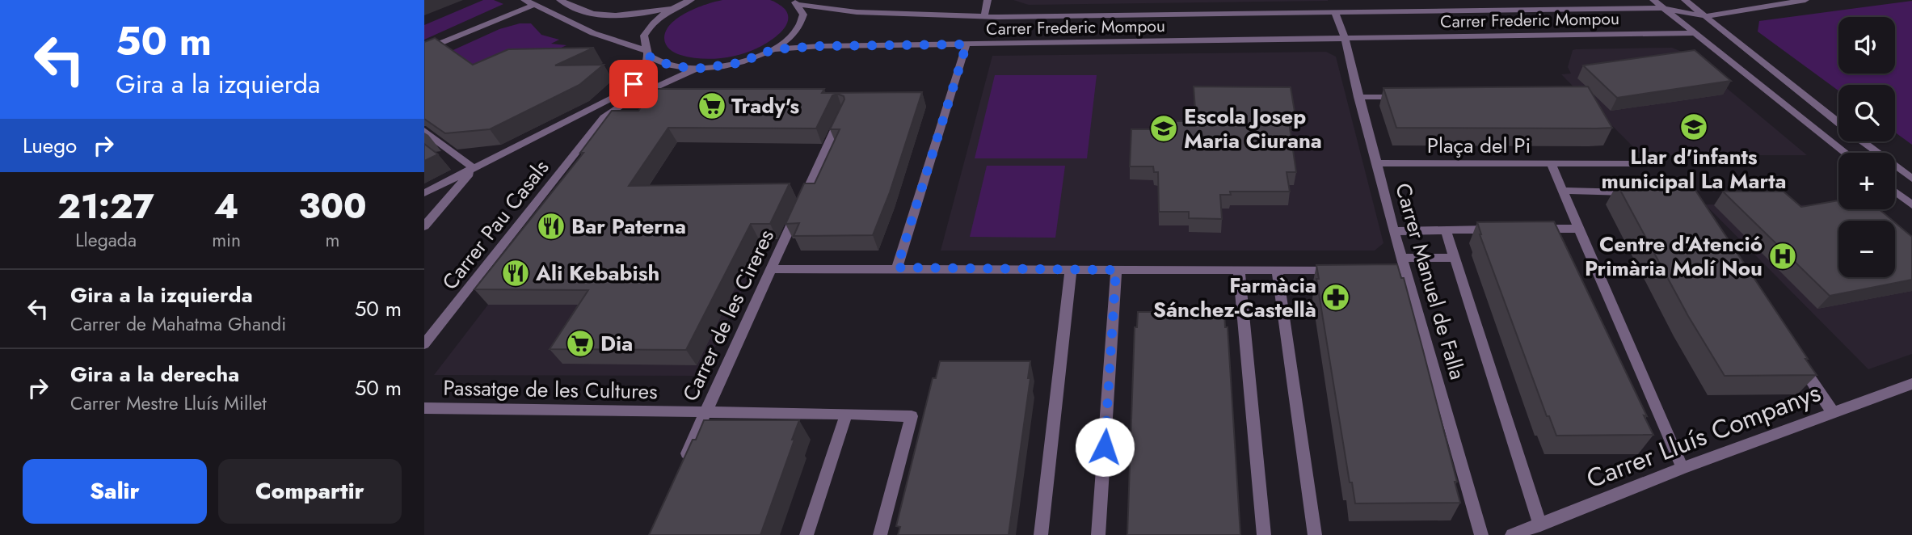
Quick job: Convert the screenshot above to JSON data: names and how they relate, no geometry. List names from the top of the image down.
{
  "streets": {
    "street": [
      "Carrer Frederic Mompou",
      "Plaça del Pi",
      "Carrer Pau Casals",
      "Carrer Manuel de Falla",
      "Carrer de les Cireres",
      "Passatge de les Cultures",
      "Carrer Lluís Companys"
    ]
  },
  "crossings": [
    ["Carrer Frederic Mompou", "Carrer Manuel de Falla"],
    ["Plaça del Pi", "Carrer Manuel de Falla"],
    ["Plaça del Pi", "Carrer Lluís Companys"],
    ["Carrer Manuel de Falla", "Carrer Lluís Companys"],
    ["Carrer de les Cireres", "Passatge de les Cultures"]
  ],
  "places": {
    "supermarket": ["Trady's", "Dia"],
    "school or university": ["Llar d'infants municipal La Marta", "Escola Josep Maria Ciurana"],
    "restaurant": ["Bar Paterna", "Ali Kebabish"],
    "hospital": ["Centre d'Atenció Primària Molí Nou"],
    "pharmacy": ["Farmàcia Sánchez-Castellà"]
  },
  "page": {
    "turn": ["50 m", "Gira a la izquierda"],
    "map_buttons": ["+", "−"],
    "then": "Luego",
    "eta": [
      "21:27",
      "Llegada",
      "4",
      "min",
      "300",
      "m"
    ],
    "list": [
      {
        "name": "Gira a la izquierda",
        "note": "Carrer de Mahatma Ghandi",
        "value": "50 m"
      },
      {
        "name": "Gira a la derecha",
        "note": "Carrer Mestre Lluís Millet",
        "value": "50 m"
      }
    ],
    "buttons": ["Salir", "Compartir"]
  }
}
